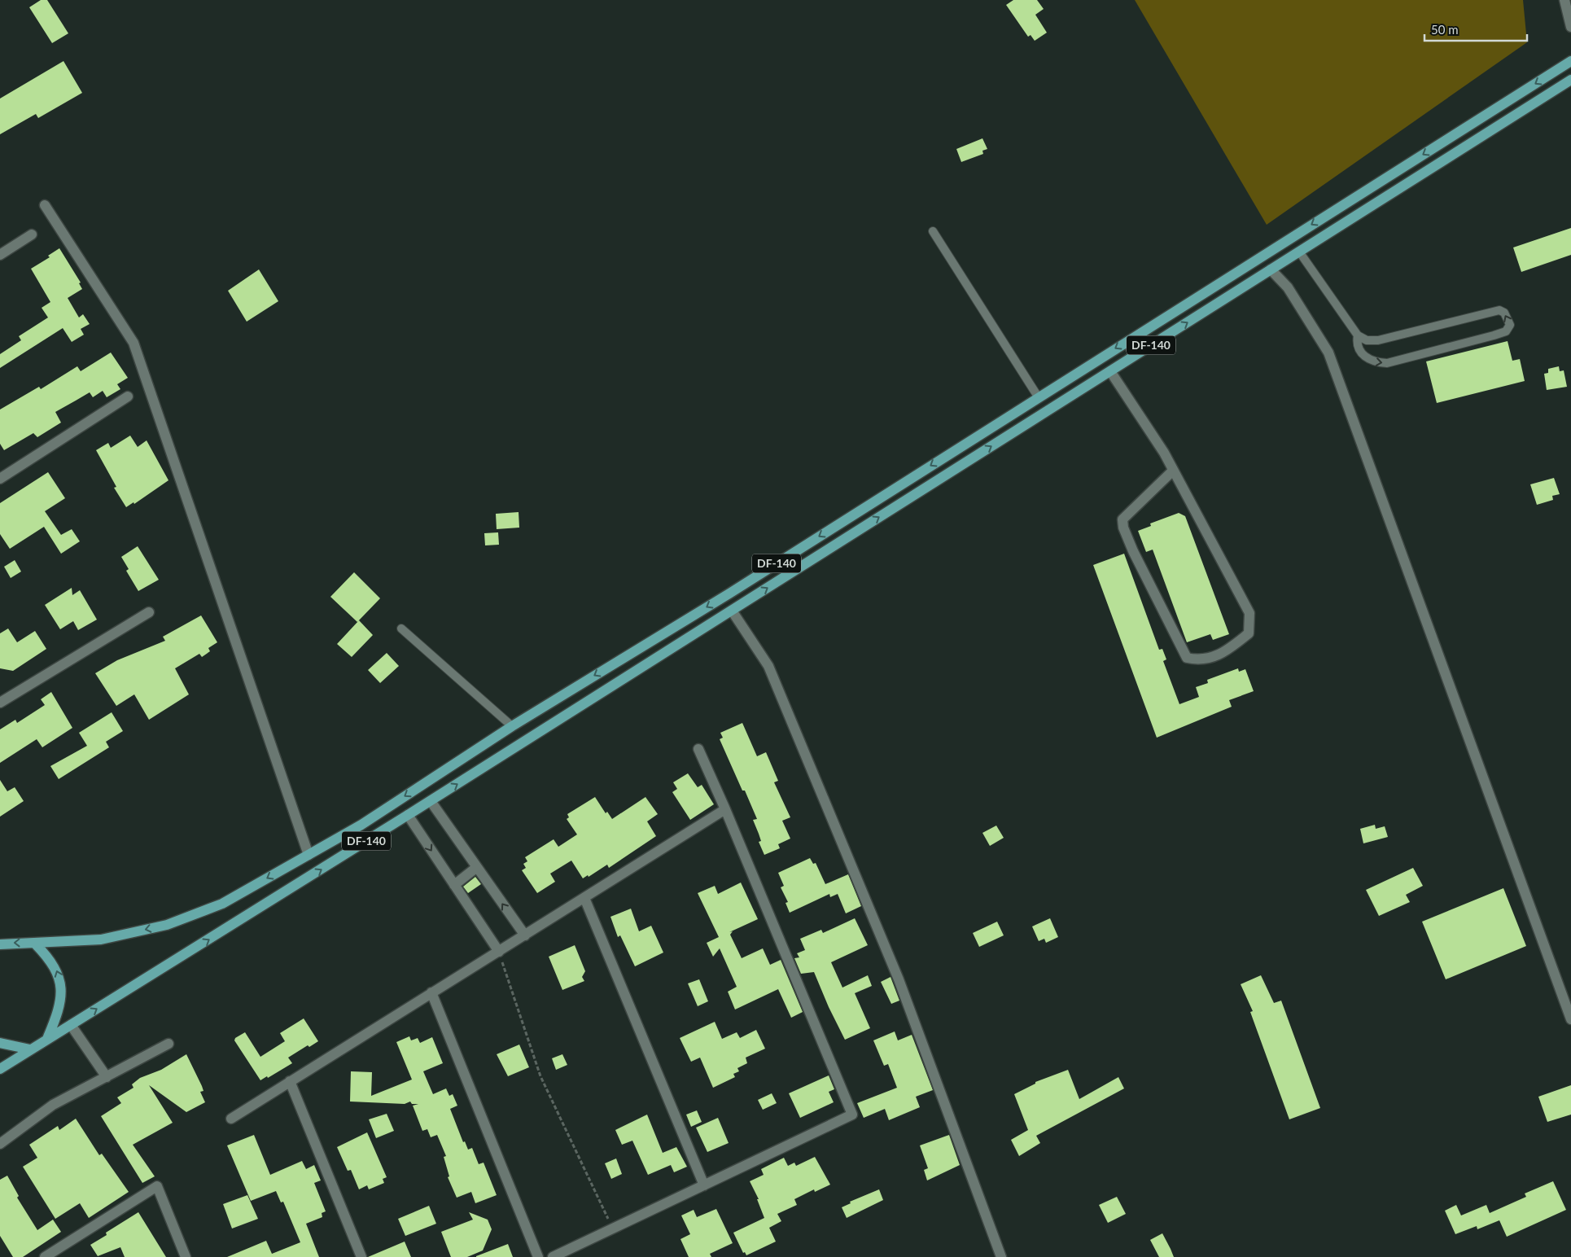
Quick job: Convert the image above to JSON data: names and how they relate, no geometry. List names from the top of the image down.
{
  "streets": {
    "main road": ["DF-140"]
  },
  "scale_bar": "50 m"
}
